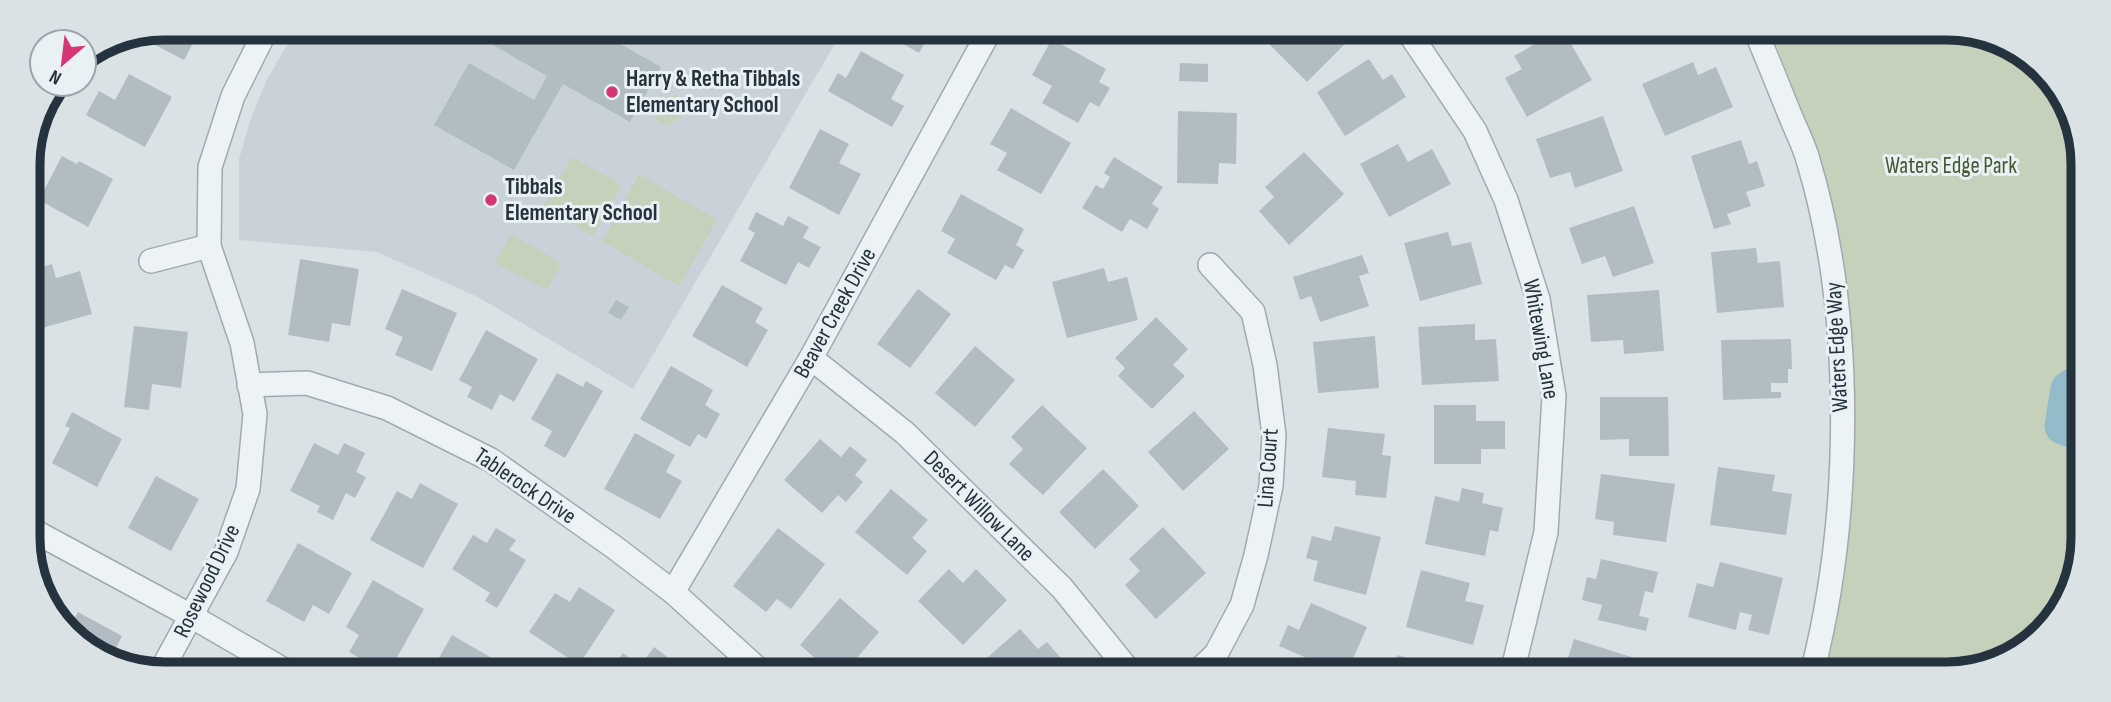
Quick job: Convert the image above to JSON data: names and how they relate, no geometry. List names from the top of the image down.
{
  "streets": {
    "street": [
      "Beaver Creek Drive",
      "Whitewing Lane",
      "Waters Edge Way",
      "Lina Court",
      "Tablerock Drive",
      "Desert Willow Lane",
      "Rosewood Drive"
    ]
  },
  "crossings": [
    ["Beaver Creek Drive", "Tablerock Drive"],
    ["Beaver Creek Drive", "Desert Willow Lane"],
    ["Tablerock Drive", "Rosewood Drive"]
  ],
  "parks": ["Waters Edge Park"],
  "places": ["Harry & Retha Tibbals Elementary School", "Tibbals Elementary School"],
  "north": "bottom left"
}
